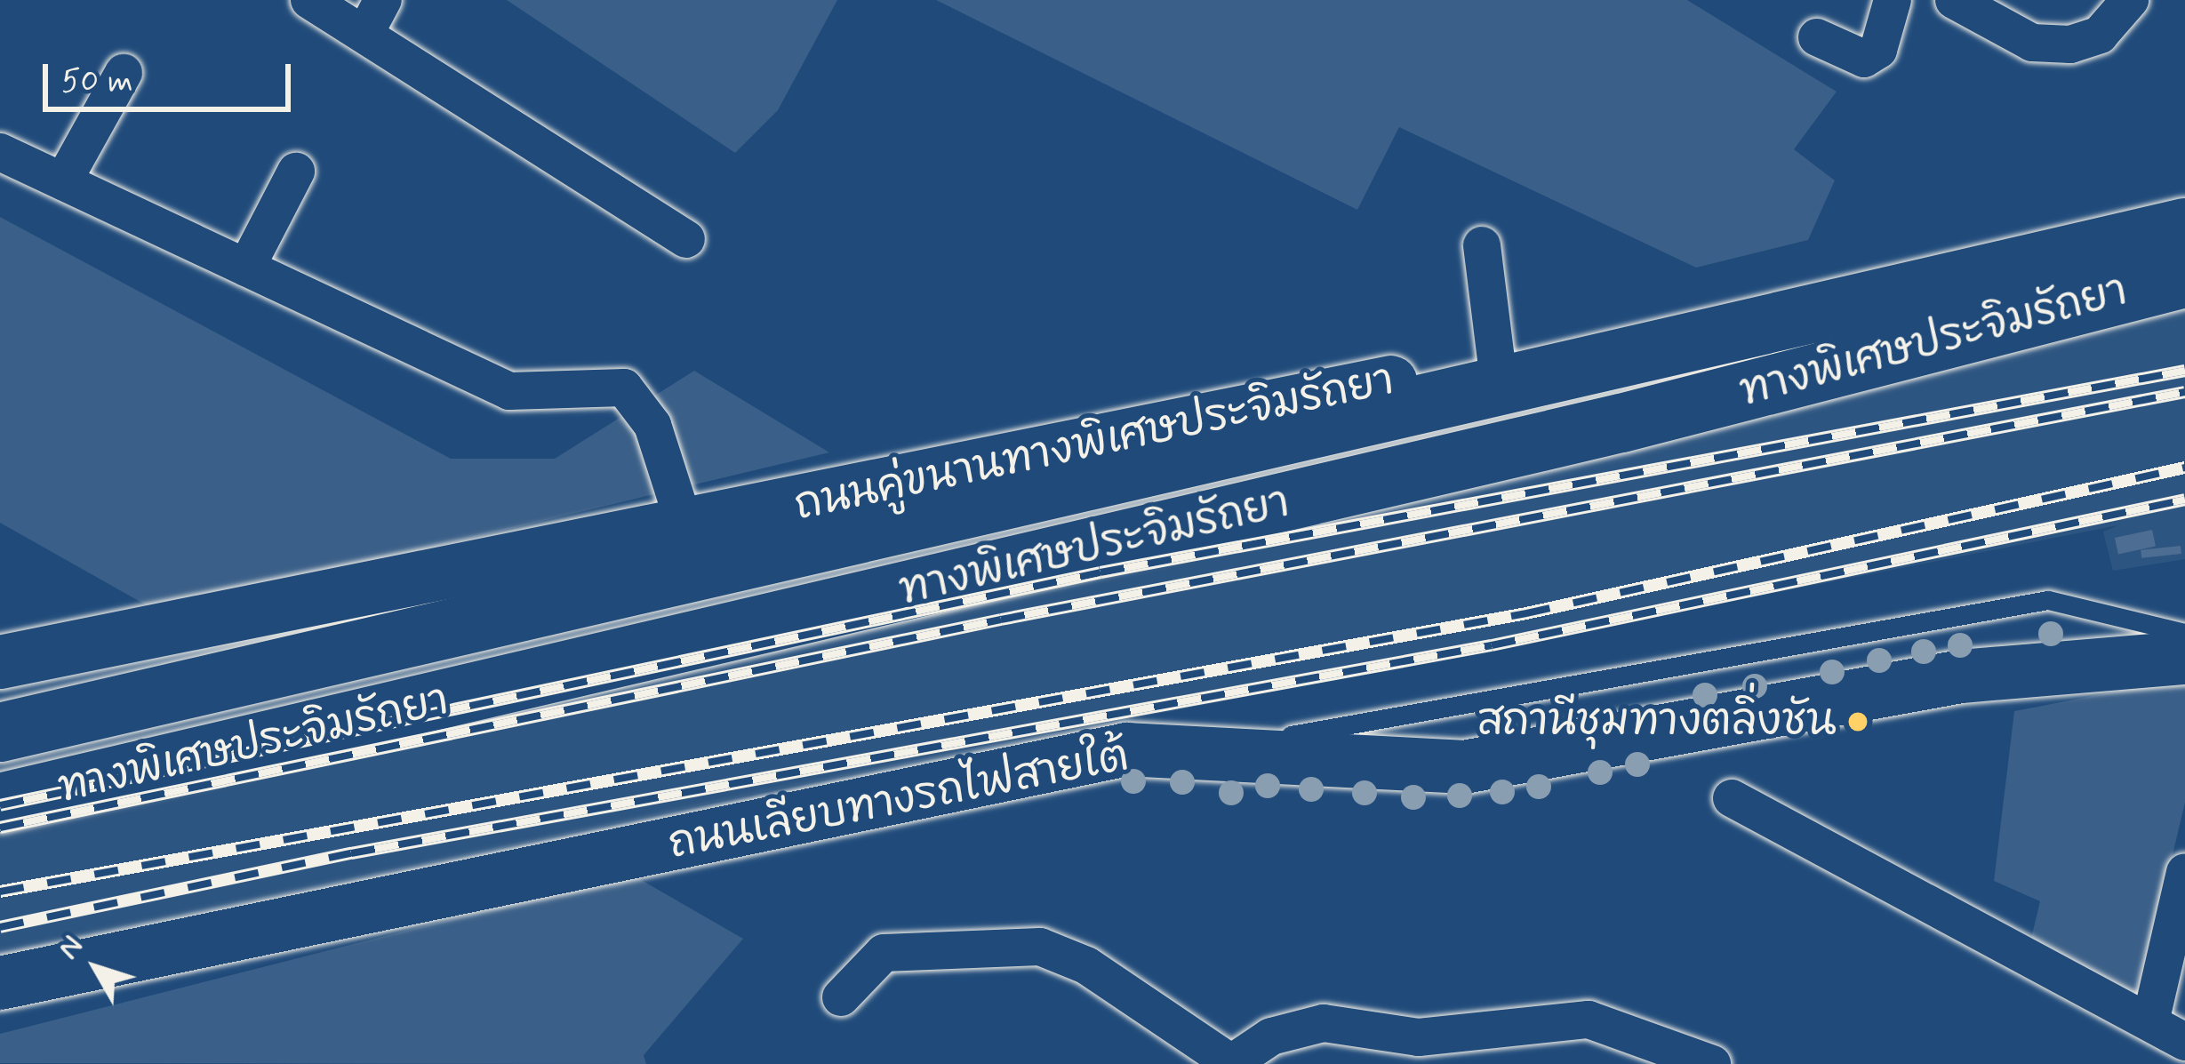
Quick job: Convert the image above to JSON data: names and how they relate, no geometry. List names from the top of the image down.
{
  "streets": {
    "highway": ["ทางพิเศษประจิมรัถยา"],
    "main road": ["ถนนคู่ขนานทางพิเศษประจิมรัถยา", "ถนนเลียบทางรถไฟสายใต้"]
  },
  "places": ["สถานีชุมทางตลิ่งชัน"],
  "scale_bar": "50 m",
  "north": "top left"
}
